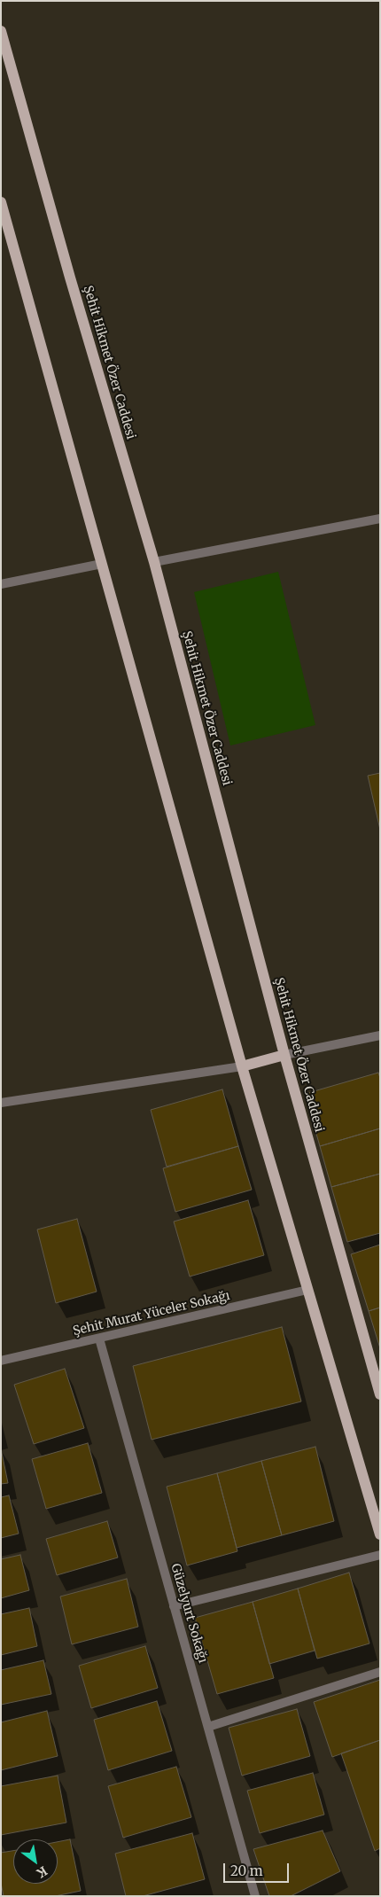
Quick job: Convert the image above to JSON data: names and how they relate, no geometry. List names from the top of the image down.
{
  "streets": {
    "main road": ["Şehit Hikmet Özer Caddesi"],
    "street": ["Şehit Murat Yüceler Sokağı", "Güzelyurt Sokağı"]
  },
  "crossings": [
    ["Şehit Murat Yüceler Sokağı", "Güzelyurt Sokağı"]
  ],
  "scale_bar": "20 m",
  "north": "bottom right"
}
